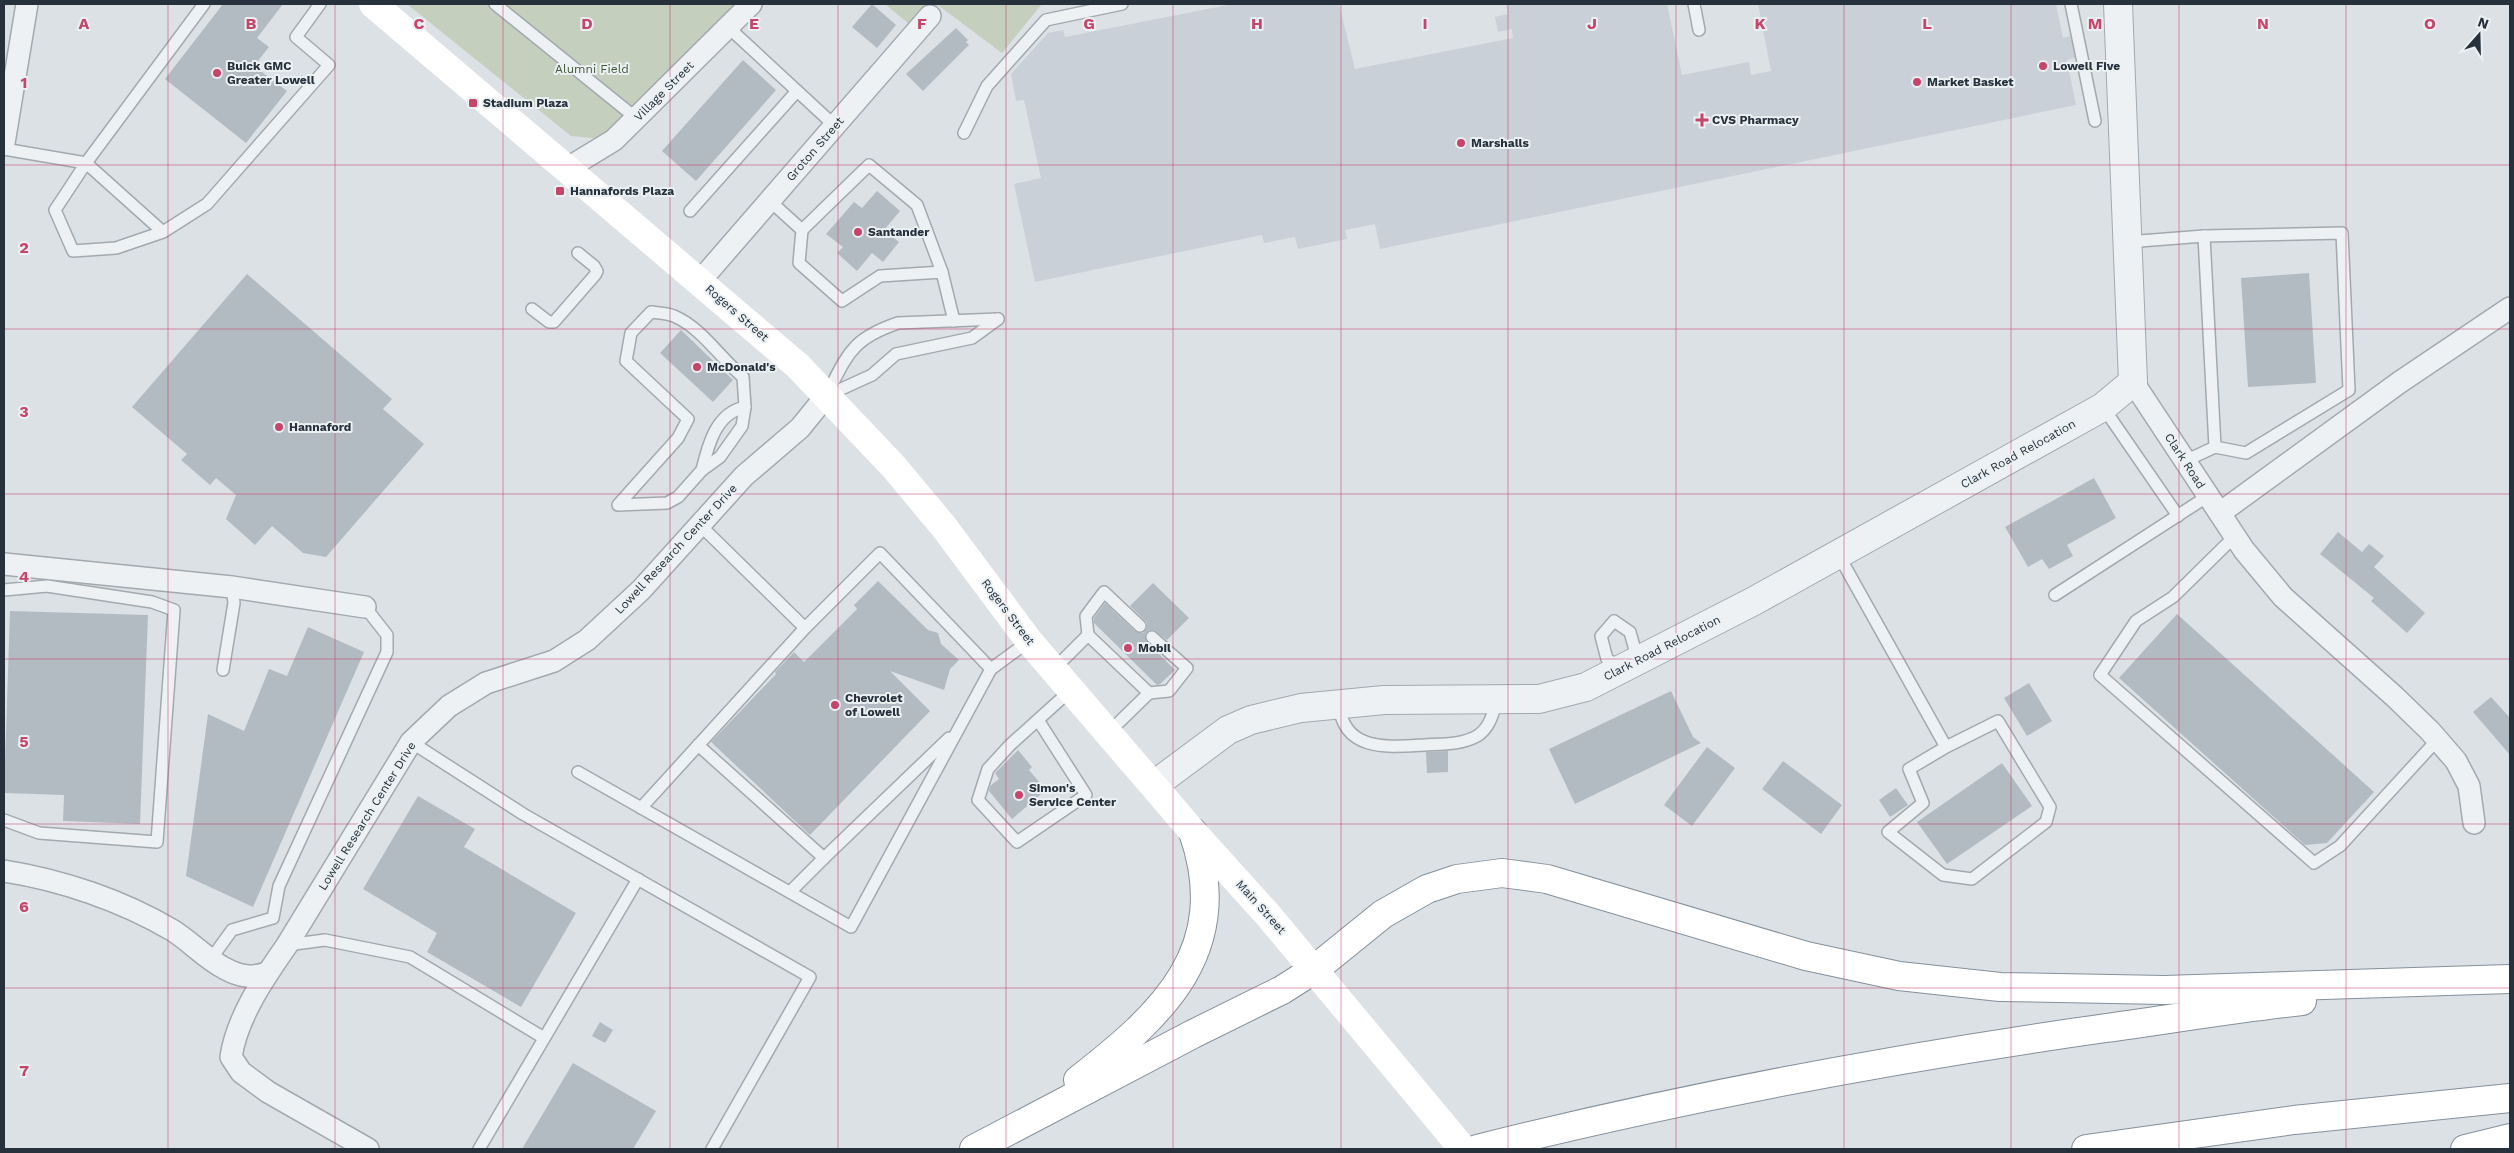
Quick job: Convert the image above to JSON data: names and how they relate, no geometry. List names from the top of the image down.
{
  "streets": {
    "main road": ["Rogers Street", "Main Street"],
    "street": [
      "Village Street",
      "Groton Street",
      "Clark Road Relocation",
      "Clark Road",
      "Lowell Research Center Drive"
    ]
  },
  "crossings": [
    ["Village Street", "Rogers Street"],
    ["Groton Street", "Rogers Street"],
    ["Rogers Street", "Lowell Research Center Drive"],
    ["Rogers Street", "Main Street"],
    ["Clark Road Relocation", "Clark Road"],
    ["Clark Road Relocation", "Main Street"]
  ],
  "parks": ["Alumni Field"],
  "places": {
    "other": [
      "Lowell Five",
      "Buick GMC Greater Lowell",
      "Market Basket",
      "Marshalls",
      "Santander",
      "McDonald's",
      "Hannaford",
      "Mobil",
      "Chevrolet of Lowell",
      "Simon's Service Center"
    ],
    "transit": ["Stadium Plaza", "Hannafords Plaza"],
    "health": ["CVS Pharmacy"]
  },
  "north": "top",
  "grid": {
    "columns": [
      "A",
      "B",
      "C",
      "D",
      "E",
      "F",
      "G",
      "H",
      "I",
      "J",
      "K",
      "L",
      "M",
      "N",
      "O"
    ],
    "rows": [
      "1",
      "2",
      "3",
      "4",
      "5",
      "6",
      "7"
    ]
  }
}
